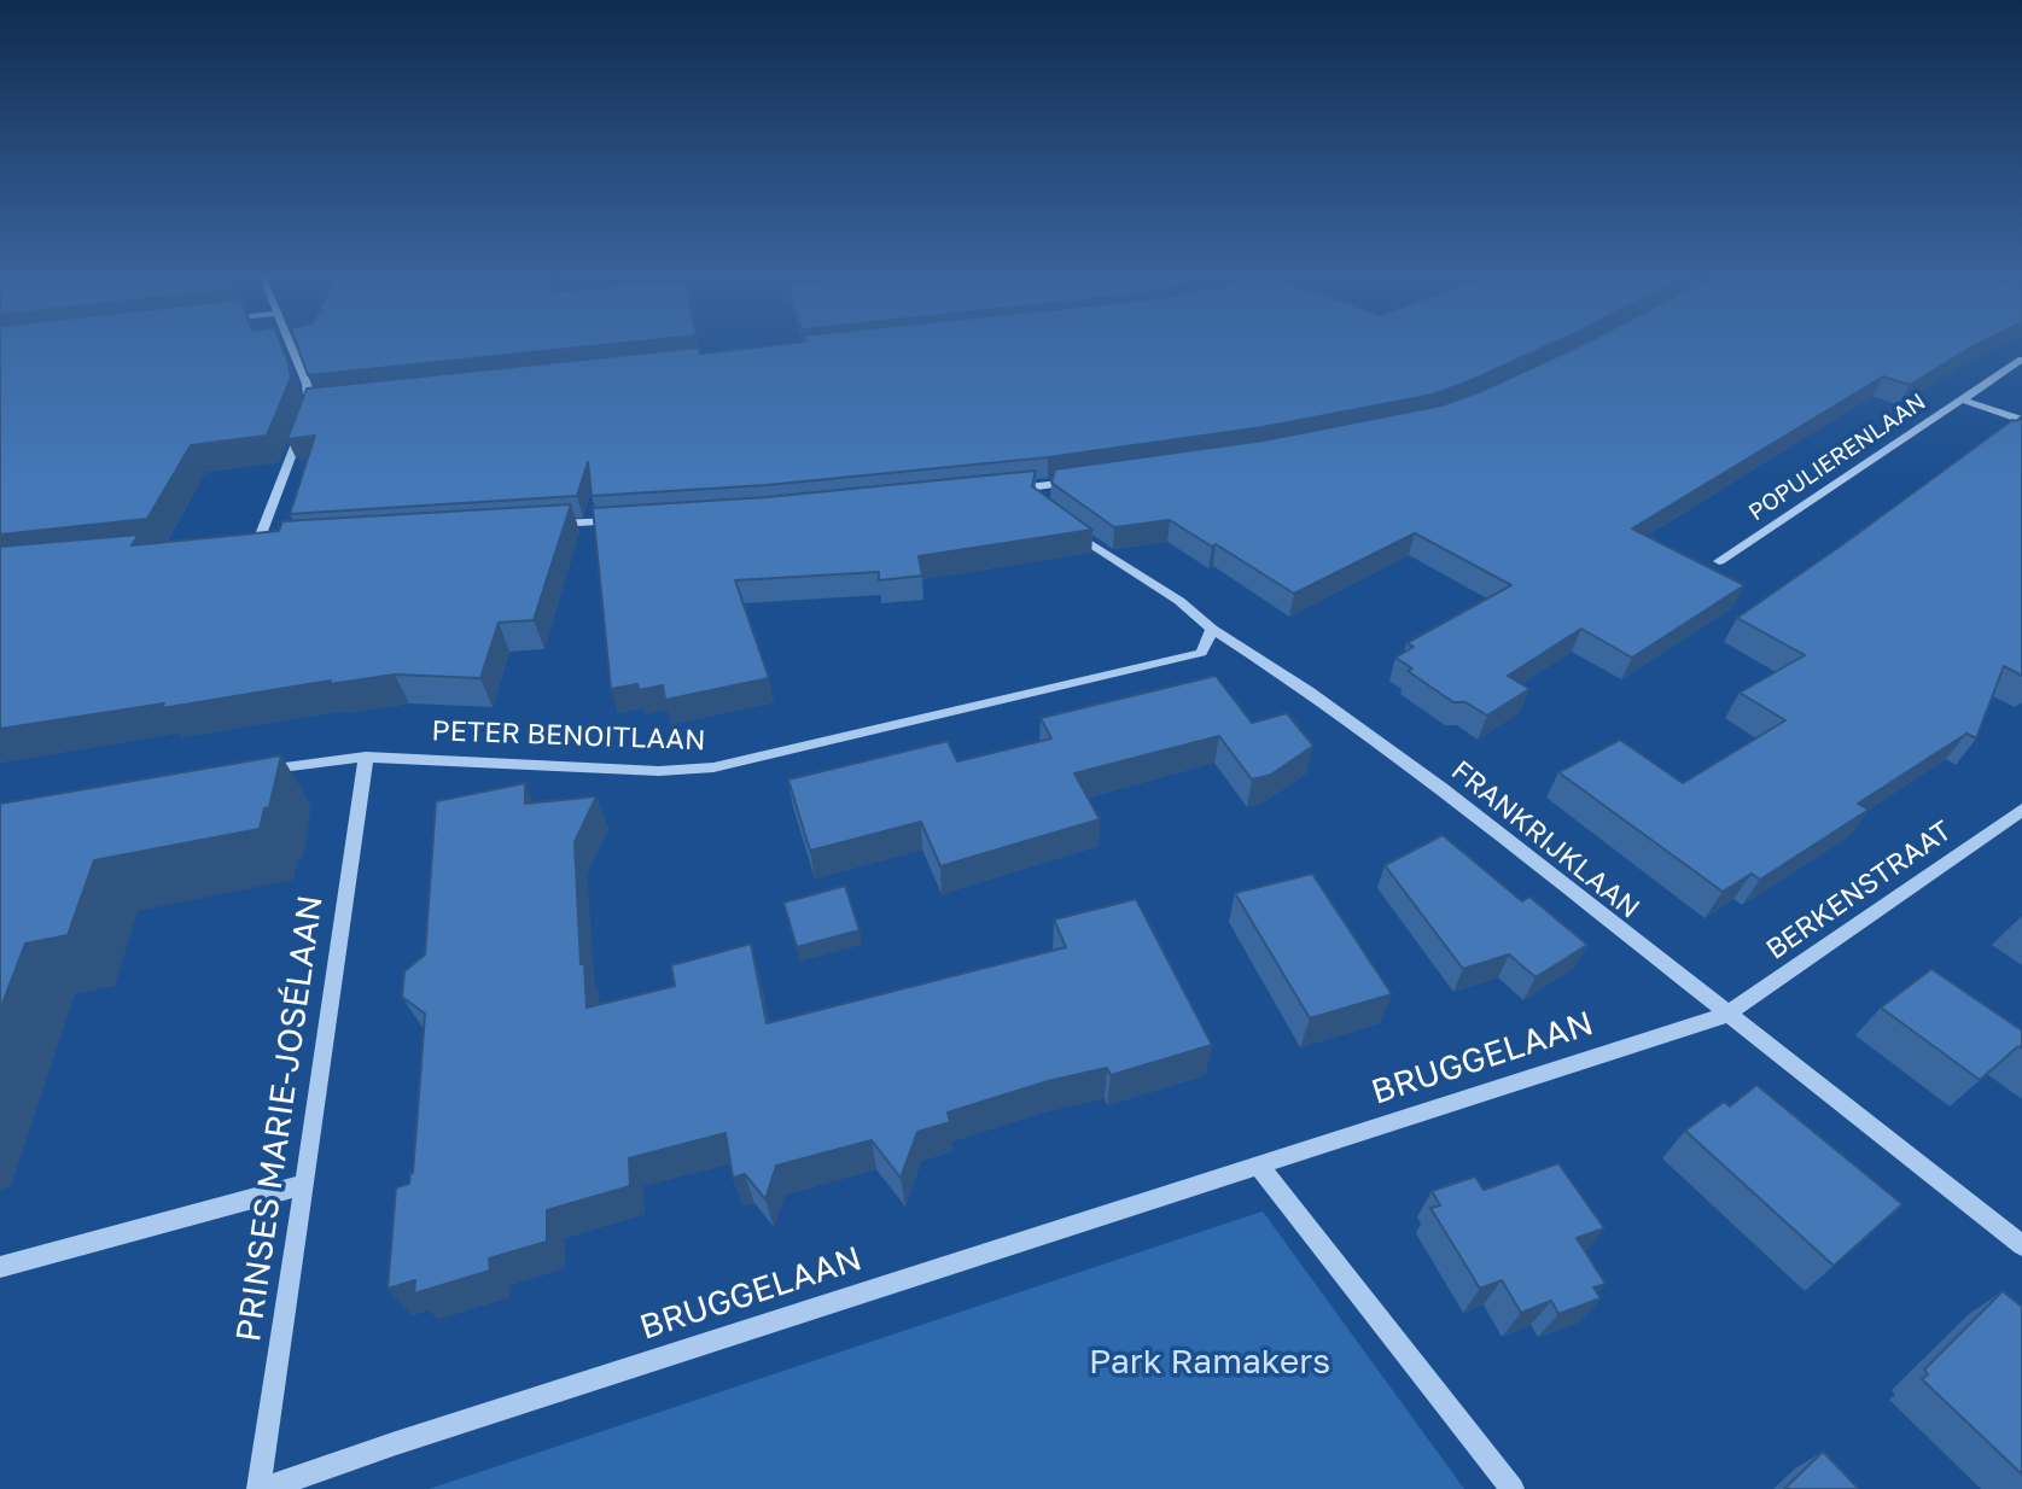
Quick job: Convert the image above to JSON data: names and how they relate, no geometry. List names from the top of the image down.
{
  "streets": {
    "street": [
      "POPULIERENLAAN",
      "PETER BENOITLAAN",
      "FRANKRIJKLAAN",
      "BERKENSTRAAT",
      "BRUGGELAAN",
      "PRINSES MARIE-JOSÉLAAN"
    ]
  },
  "crossings": [
    ["PETER BENOITLAAN", "FRANKRIJKLAAN"],
    ["PETER BENOITLAAN", "PRINSES MARIE-JOSÉLAAN"],
    ["FRANKRIJKLAAN", "BERKENSTRAAT"],
    ["FRANKRIJKLAAN", "BRUGGELAAN"],
    ["BERKENSTRAAT", "BRUGGELAAN"],
    ["BRUGGELAAN", "PRINSES MARIE-JOSÉLAAN"]
  ],
  "parks": ["Park Ramakers"]
}
